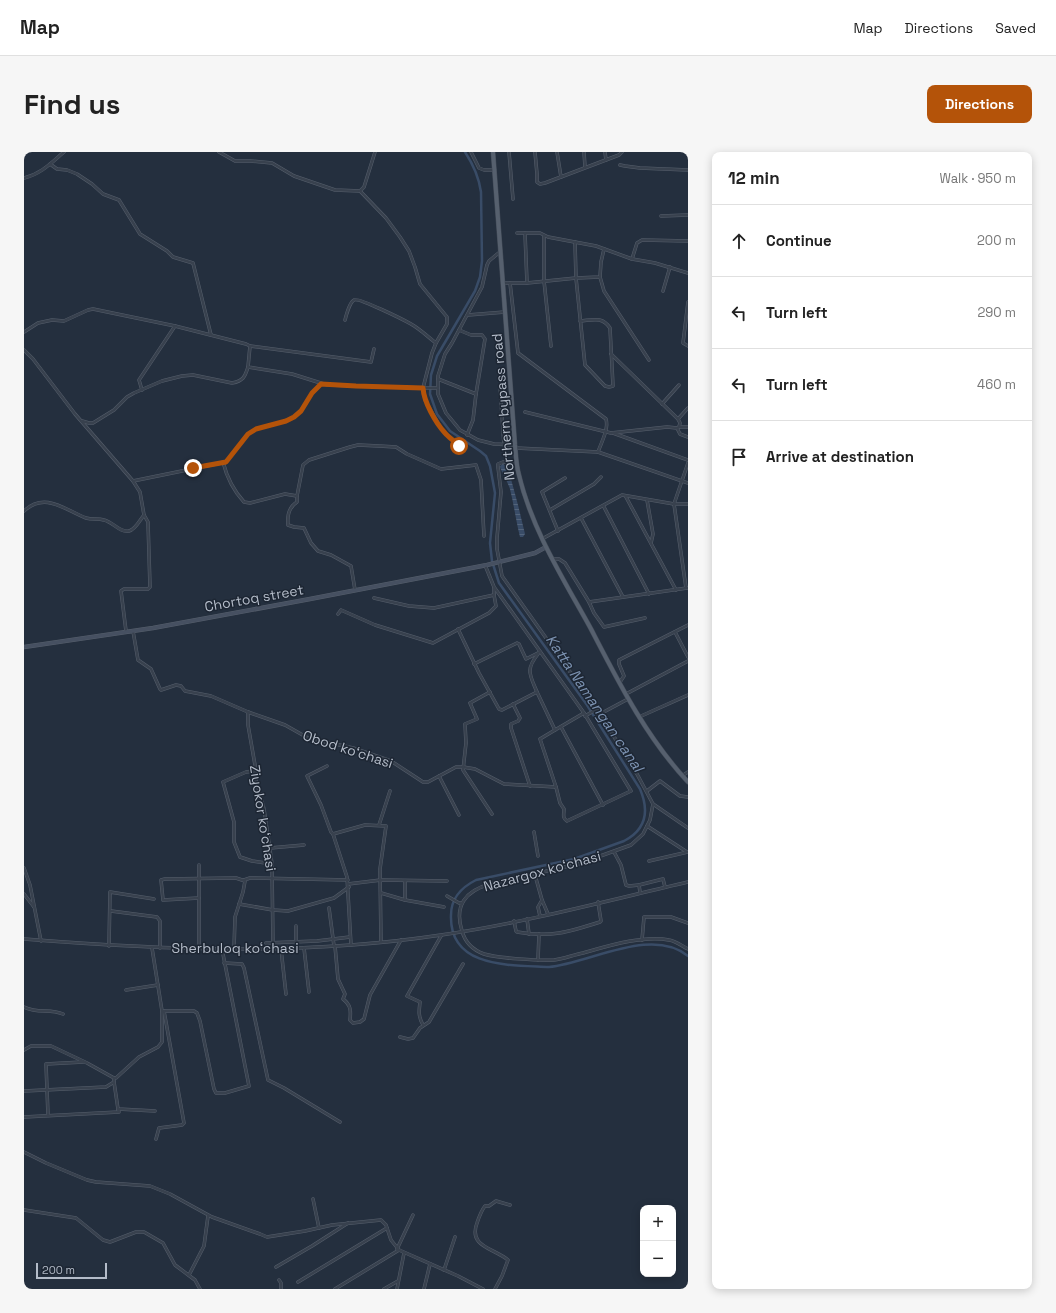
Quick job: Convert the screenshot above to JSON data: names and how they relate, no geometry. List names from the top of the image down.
{
  "streets": {
    "main road": ["Northern bypass road", "Chortoq street"],
    "street": [
      "Obod koʻchasi",
      "Ziyokor koʻchasi",
      "Nazargox koʻchasi",
      "Sherbuloq koʻchasi"
    ]
  },
  "crossings": [
    ["Northern bypass road", "Chortoq street"],
    ["Obod koʻchasi", "Ziyokor koʻchasi"],
    ["Ziyokor koʻchasi", "Sherbuloq koʻchasi"]
  ],
  "water": ["Katta Namangan canal"],
  "scale_bar": "200 m",
  "page": {
    "header": "Map",
    "nav": ["Map", "Directions", "Saved"],
    "buttons": "Directions",
    "title": "Find us",
    "heading": ["12 min", "Walk · 950 m"],
    "list": [
      ["Continue", "200 m"],
      ["Turn left", "290 m"],
      ["Turn left", "460 m"],
      "Arrive at destination"
    ],
    "map_buttons": ["+", "−"],
    "scale": "200 m"
  }
}
